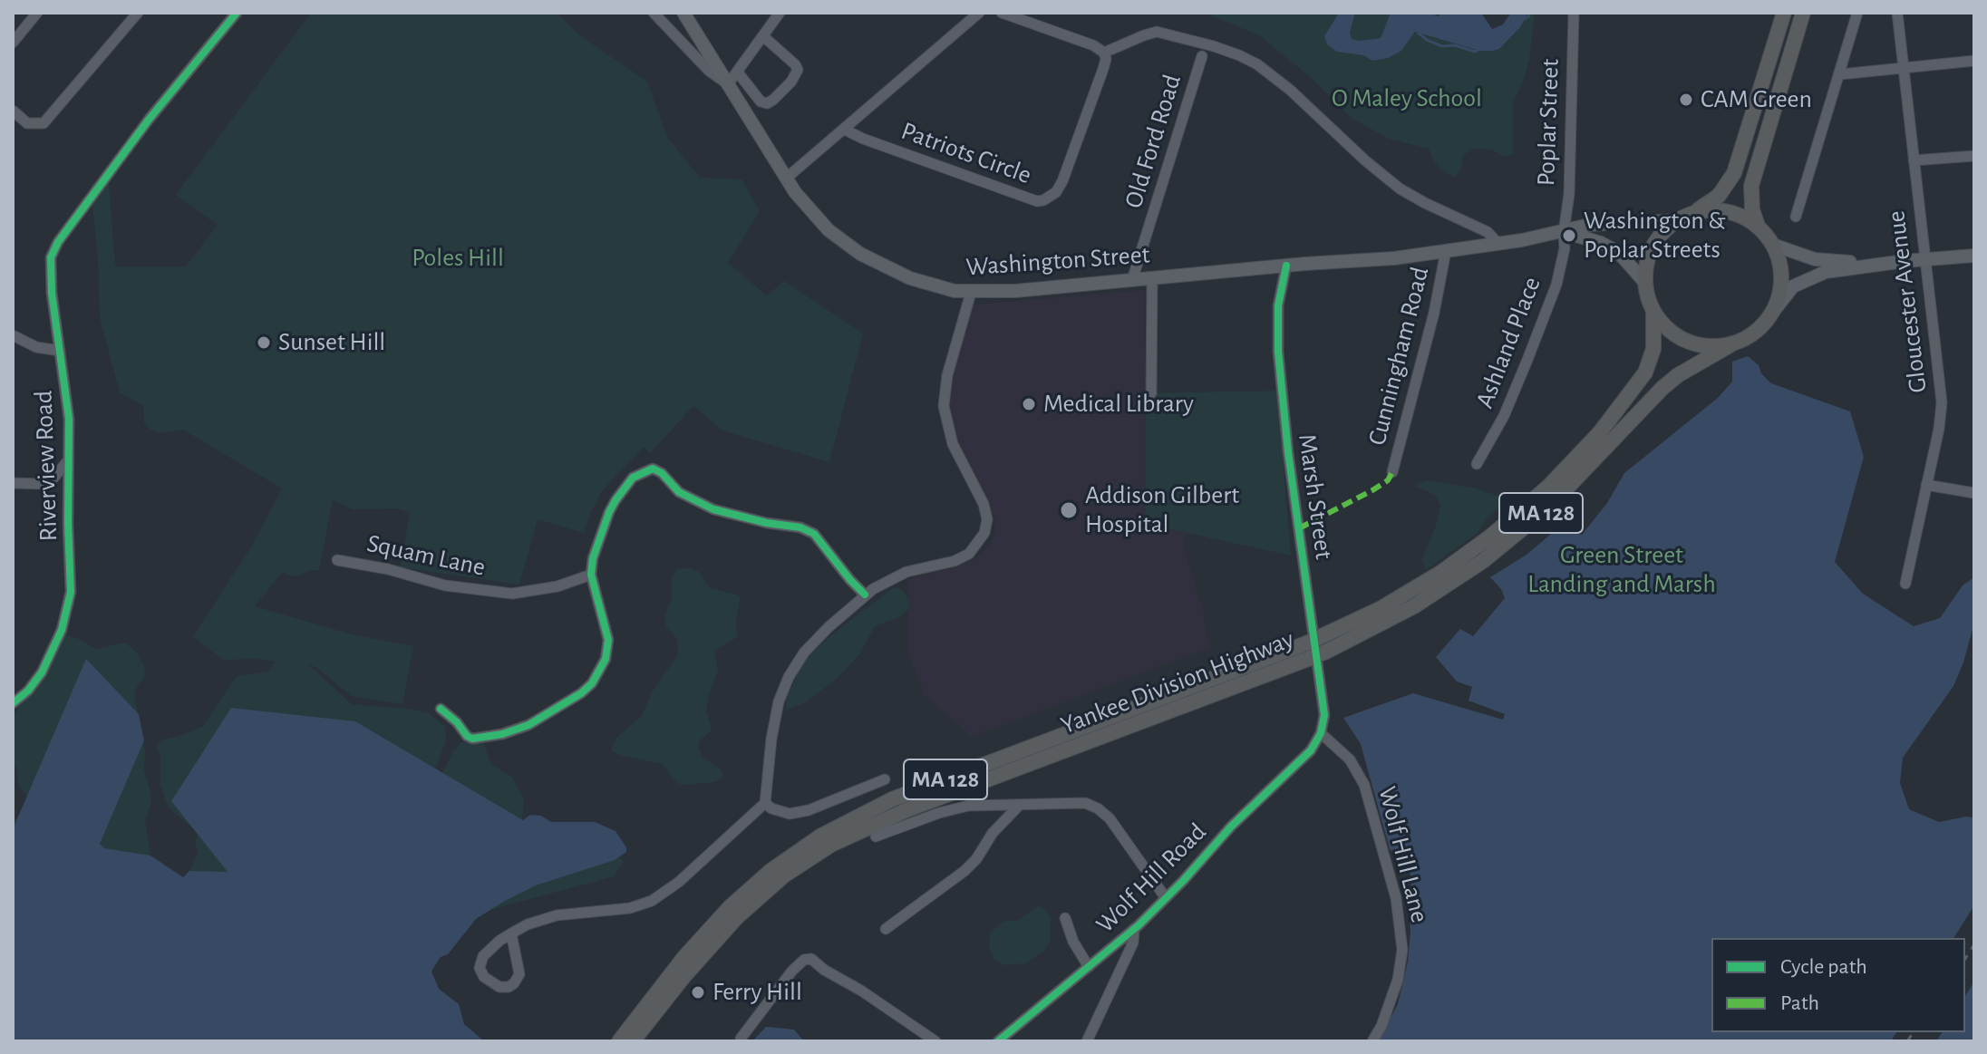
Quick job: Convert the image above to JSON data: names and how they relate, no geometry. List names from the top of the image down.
{
  "streets": {
    "highway": ["MA 128", "Yankee Division Highway"],
    "main road": ["Washington Street"],
    "street": [
      "Poplar Street",
      "Old Ford Road",
      "Patriots Circle",
      "Gloucester Avenue",
      "Ashland Place",
      "Cunningham Road",
      "Riverview Road",
      "Marsh Street",
      "Squam Lane",
      "Wolf Hill Lane",
      "Wolf Hill Road"
    ]
  },
  "crossings": [
    ["Poplar Street", "Washington Street"],
    ["Poplar Street", "Ashland Place"],
    ["Old Ford Road", "Washington Street"],
    ["Washington Street", "Ashland Place"],
    ["Washington Street", "Cunningham Road"],
    ["Washington Street", "Marsh Street"],
    ["Washington Street", "MA 128"],
    ["Washington Street", "Yankee Division Highway"],
    ["Marsh Street", "Wolf Hill Lane"],
    ["Marsh Street", "Wolf Hill Road"],
    ["MA 128", "Yankee Division Highway"],
    ["Wolf Hill Lane", "Wolf Hill Road"]
  ],
  "parks": ["O Maley School", "Poles Hill", "Green Street Landing and Marsh"],
  "places": [
    "CAM Green",
    "Washington & Poplar Streets",
    "Sunset Hill",
    "Medical Library",
    "Addison Gilbert Hospital",
    "Ferry Hill"
  ],
  "legend": ["Cycle path", "Path"]
}
